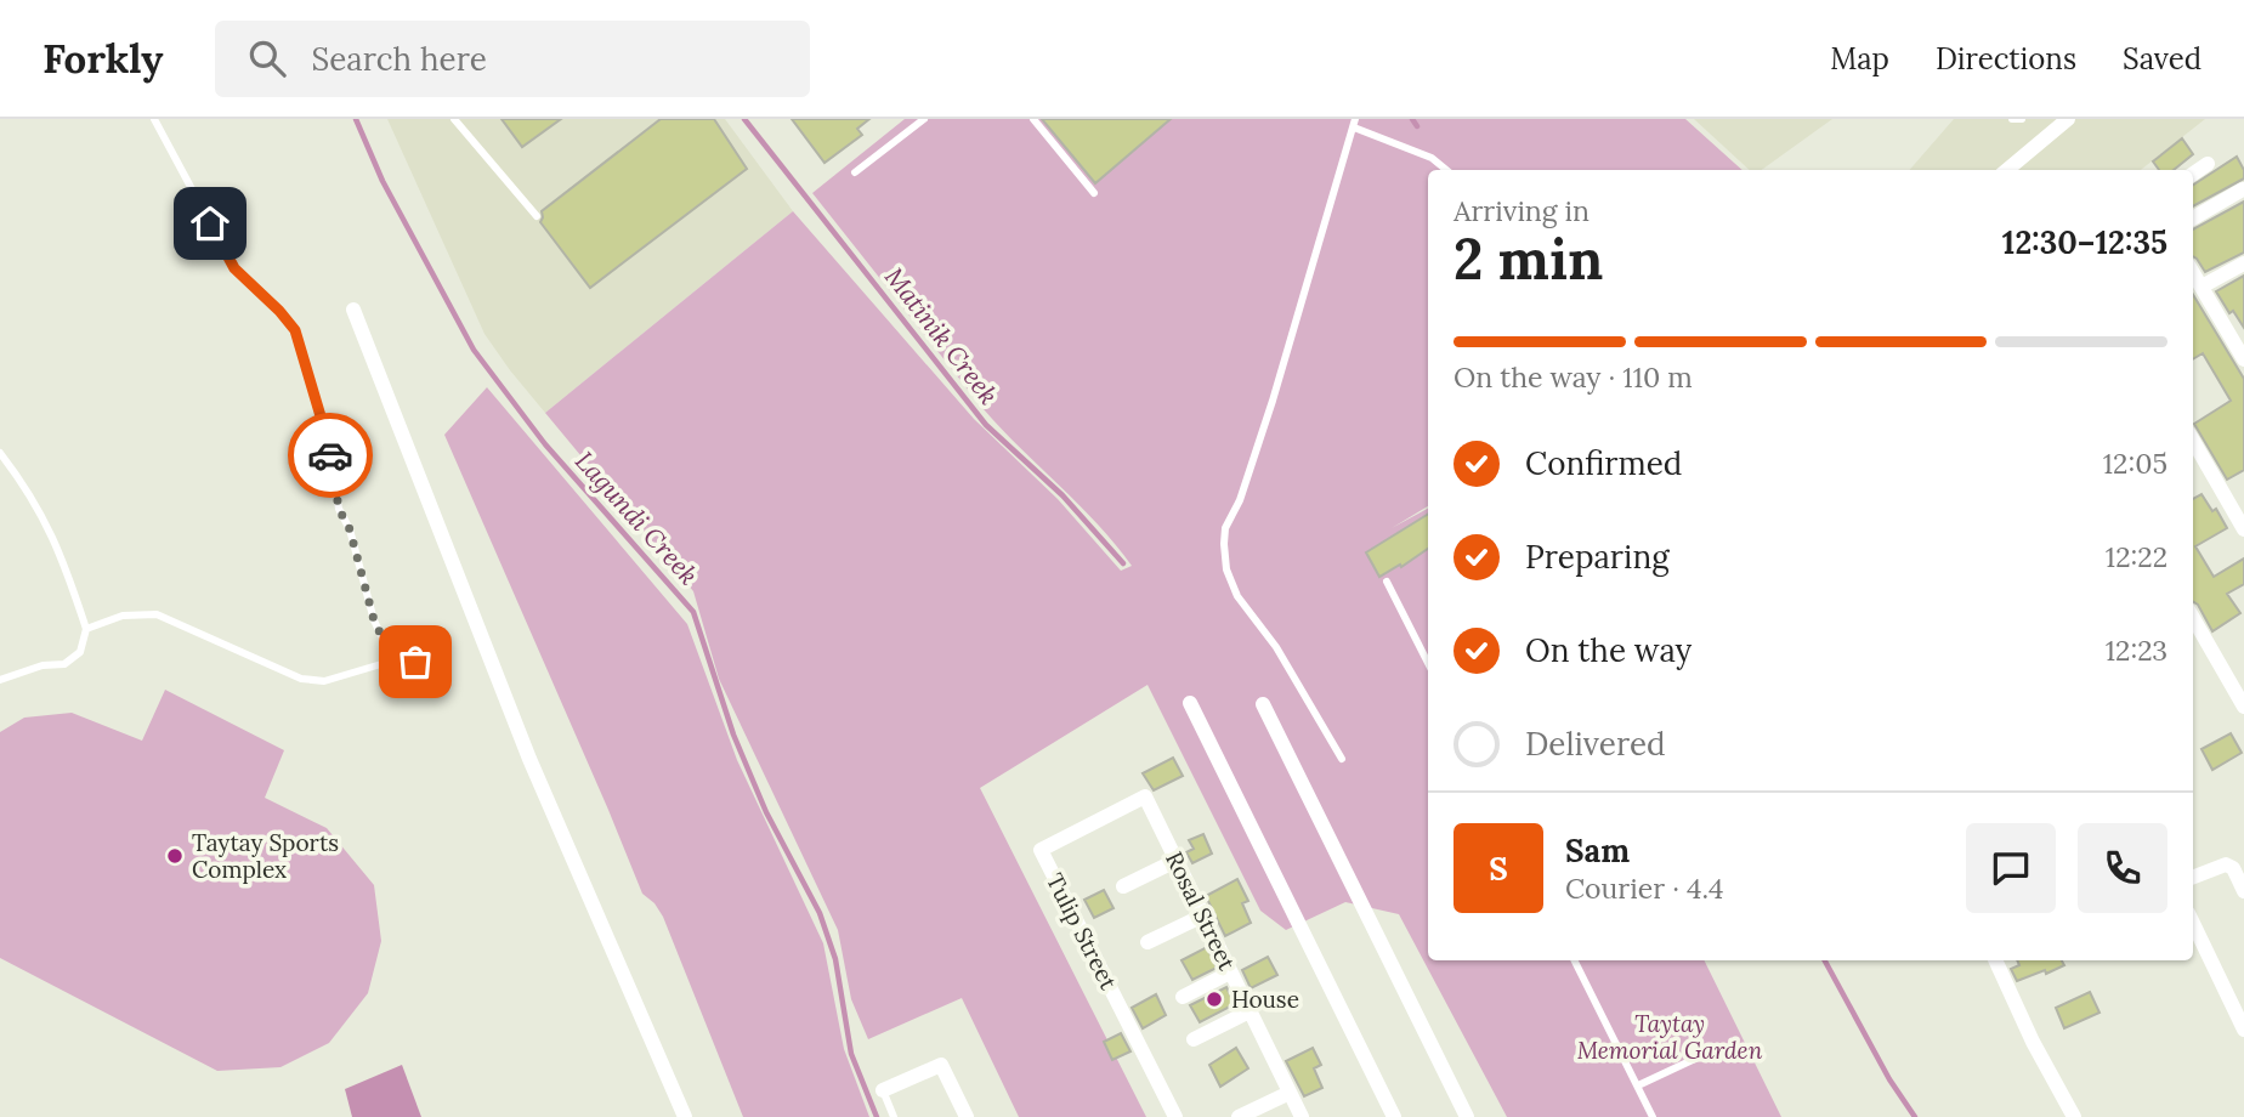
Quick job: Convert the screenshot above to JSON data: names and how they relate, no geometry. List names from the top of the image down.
{
  "streets": {
    "street": ["Rosal Street", "Tulip Street"]
  },
  "crossings": [
    ["Rosal Street", "Tulip Street"]
  ],
  "water": ["Matinik Creek", "Lagundi Creek"],
  "parks": ["Taytay Memorial Garden"],
  "places": ["Taytay Sports Complex", "House"],
  "page": {
    "header": "Forkly",
    "search": "Search here",
    "nav": ["Map", "Directions", "Saved"],
    "heading": ["2 min", "Arriving in", "12:30–12:35"],
    "panel": ["Sam", "Courier · 4.4"],
    "bar": "On the way · 110 m",
    "list": [
      ["Confirmed", "12:05"],
      ["Preparing", "12:22"],
      ["On the way", "12:23"],
      "Delivered"
    ],
    "round": "S"
  }
}
